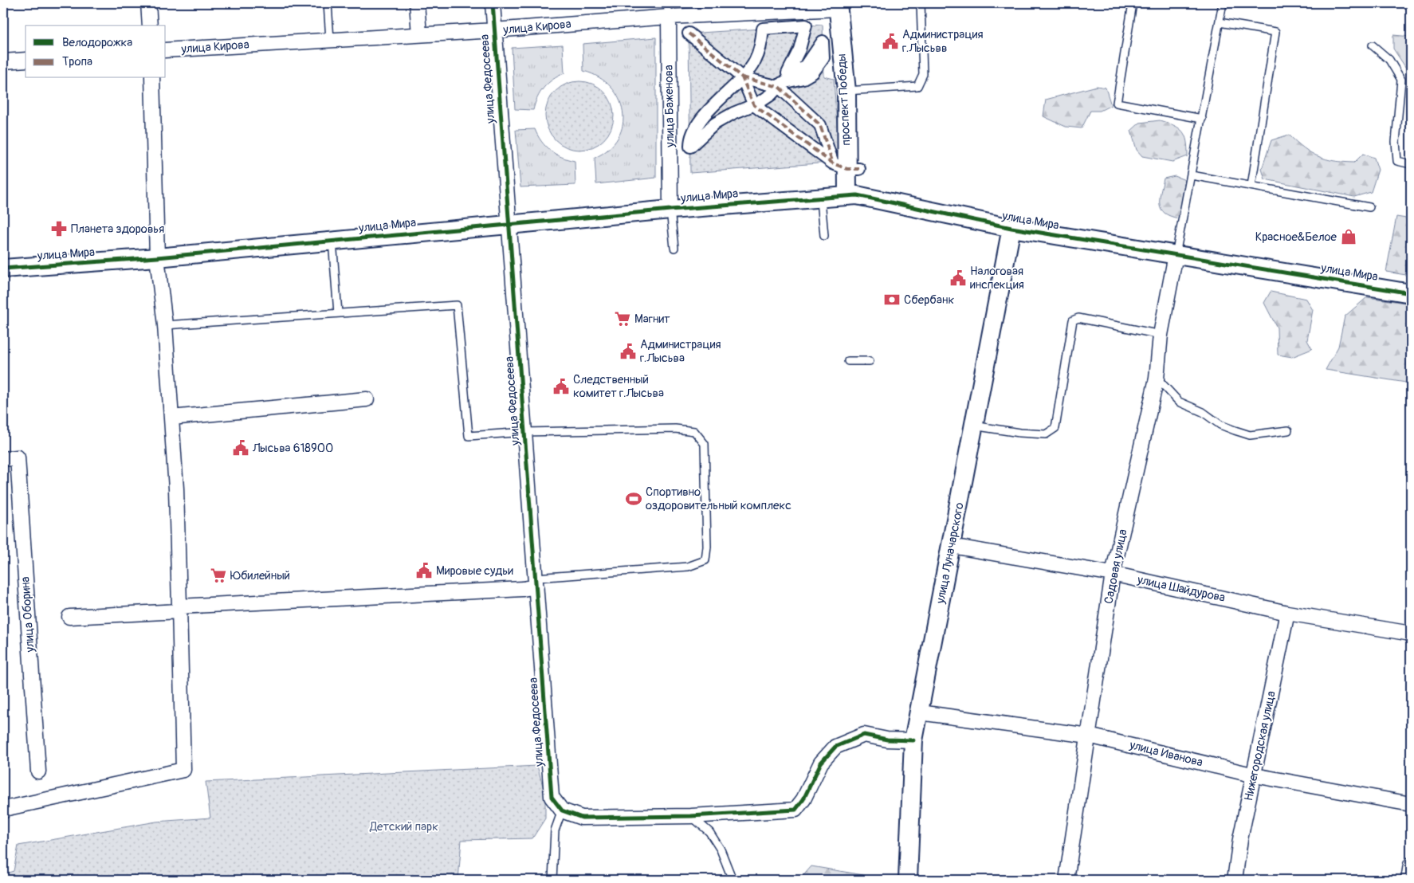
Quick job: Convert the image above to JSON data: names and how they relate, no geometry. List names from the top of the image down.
{
  "streets": {
    "street": [
      "улица Кирова",
      "улица Федосеева",
      "проспект Победы",
      "улица Баженова",
      "улица Мира",
      "улица Луначарского",
      "Садовая улица",
      "улица Шайдурова",
      "улица Оборина",
      "Нижегородская улица",
      "улица Иванова"
    ]
  },
  "crossings": [
    ["улица Кирова", "улица Федосеева"],
    ["улица Кирова", "проспект Победы"],
    ["улица Кирова", "улица Баженова"],
    ["улица Федосеева", "улица Мира"],
    ["проспект Победы", "улица Мира"],
    ["улица Баженова", "улица Мира"],
    ["улица Мира", "улица Луначарского"],
    ["улица Мира", "Садовая улица"],
    ["улица Луначарского", "улица Шайдурова"],
    ["улица Луначарского", "улица Иванова"],
    ["Садовая улица", "улица Шайдурова"],
    ["Садовая улица", "улица Иванова"],
    ["улица Шайдурова", "Нижегородская улица"],
    ["Нижегородская улица", "улица Иванова"]
  ],
  "parks": ["Детский парк"],
  "places": {
    "public building": [
      "Администрация г.Лысьвв",
      "Налоговая инспекция",
      "Администрация г.Лысьва",
      "Следственный комитет г.Лысьва",
      "Лысьва 618900",
      "Мировые судьи"
    ],
    "pharmacy": ["Планета здоровья"],
    "shop": ["Красное&Белое"],
    "bank": ["Сбербанк"],
    "supermarket": ["Магнит", "Юбилейный"],
    "sports": ["Спортивно оздоровительный комплекс"]
  },
  "legend": ["Велодорожка", "Тропа"]
}
